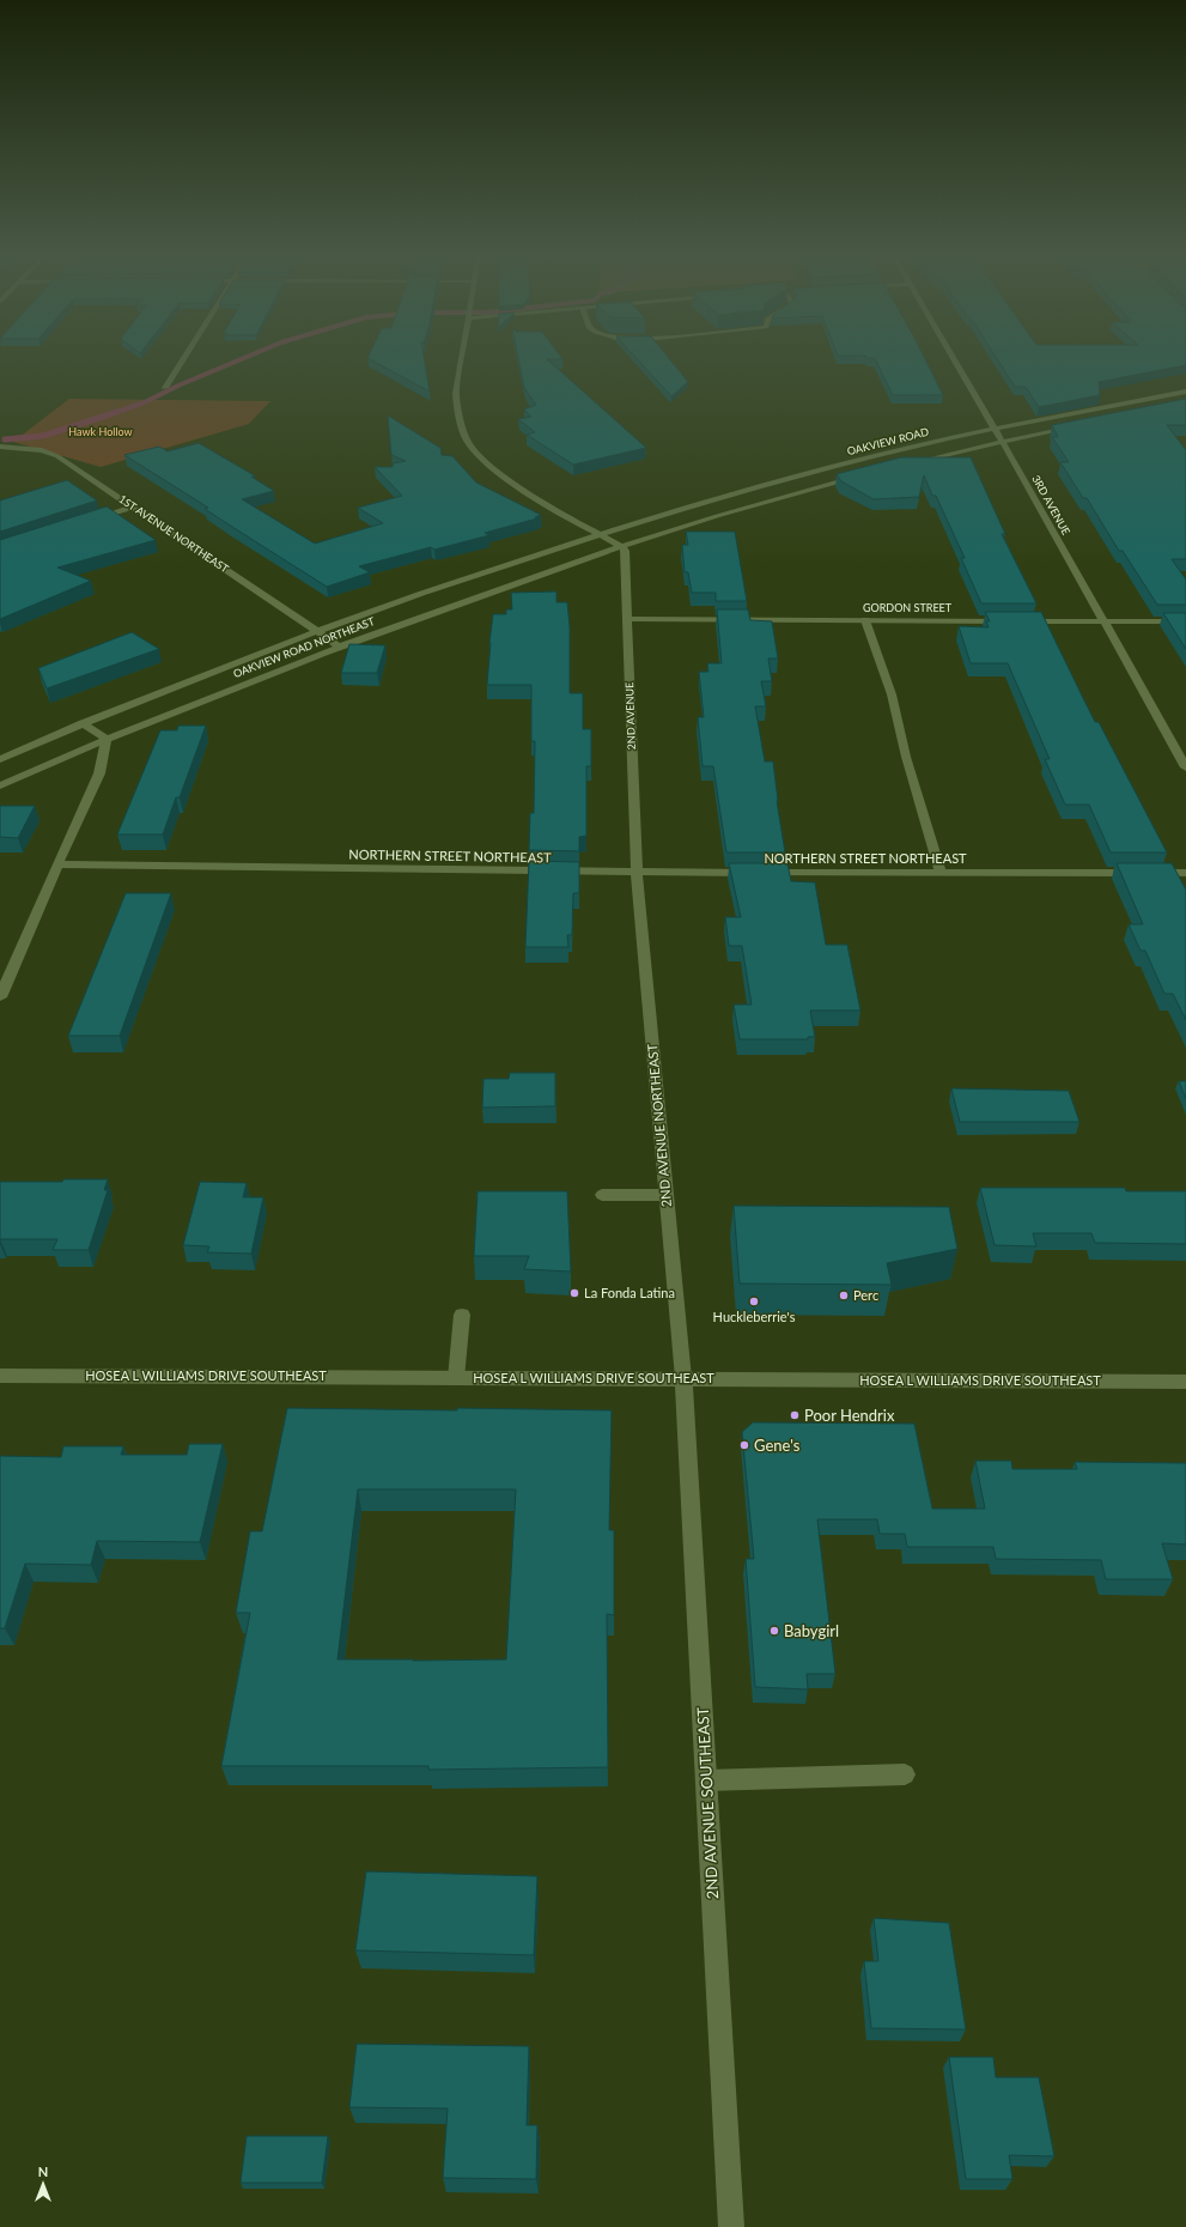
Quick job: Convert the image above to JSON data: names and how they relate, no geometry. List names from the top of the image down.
{
  "streets": {
    "street": [
      "OAKVIEW ROAD",
      "3RD AVENUE",
      "1ST AVENUE NORTHEAST",
      "GORDON STREET",
      "OAKVIEW ROAD NORTHEAST",
      "2ND AVENUE",
      "NORTHERN STREET NORTHEAST",
      "2ND AVENUE NORTHEAST",
      "HOSEA L WILLIAMS DRIVE SOUTHEAST",
      "2ND AVENUE SOUTHEAST"
    ]
  },
  "crossings": [
    ["OAKVIEW ROAD", "3RD AVENUE"],
    ["OAKVIEW ROAD", "OAKVIEW ROAD NORTHEAST"],
    ["3RD AVENUE", "GORDON STREET"],
    ["1ST AVENUE NORTHEAST", "OAKVIEW ROAD NORTHEAST"],
    ["GORDON STREET", "2ND AVENUE"],
    ["OAKVIEW ROAD NORTHEAST", "2ND AVENUE"],
    ["2ND AVENUE", "NORTHERN STREET NORTHEAST"],
    ["2ND AVENUE", "2ND AVENUE NORTHEAST"],
    ["NORTHERN STREET NORTHEAST", "2ND AVENUE NORTHEAST"],
    ["2ND AVENUE NORTHEAST", "HOSEA L WILLIAMS DRIVE SOUTHEAST"],
    ["2ND AVENUE NORTHEAST", "2ND AVENUE SOUTHEAST"],
    ["HOSEA L WILLIAMS DRIVE SOUTHEAST", "2ND AVENUE SOUTHEAST"]
  ],
  "parks": ["Hawk Hollow"],
  "places": [
    "La Fonda Latina",
    "Perc",
    "Huckleberrie's",
    "Poor Hendrix",
    "Gene's",
    "Babygirl"
  ],
  "north": "top"
}
